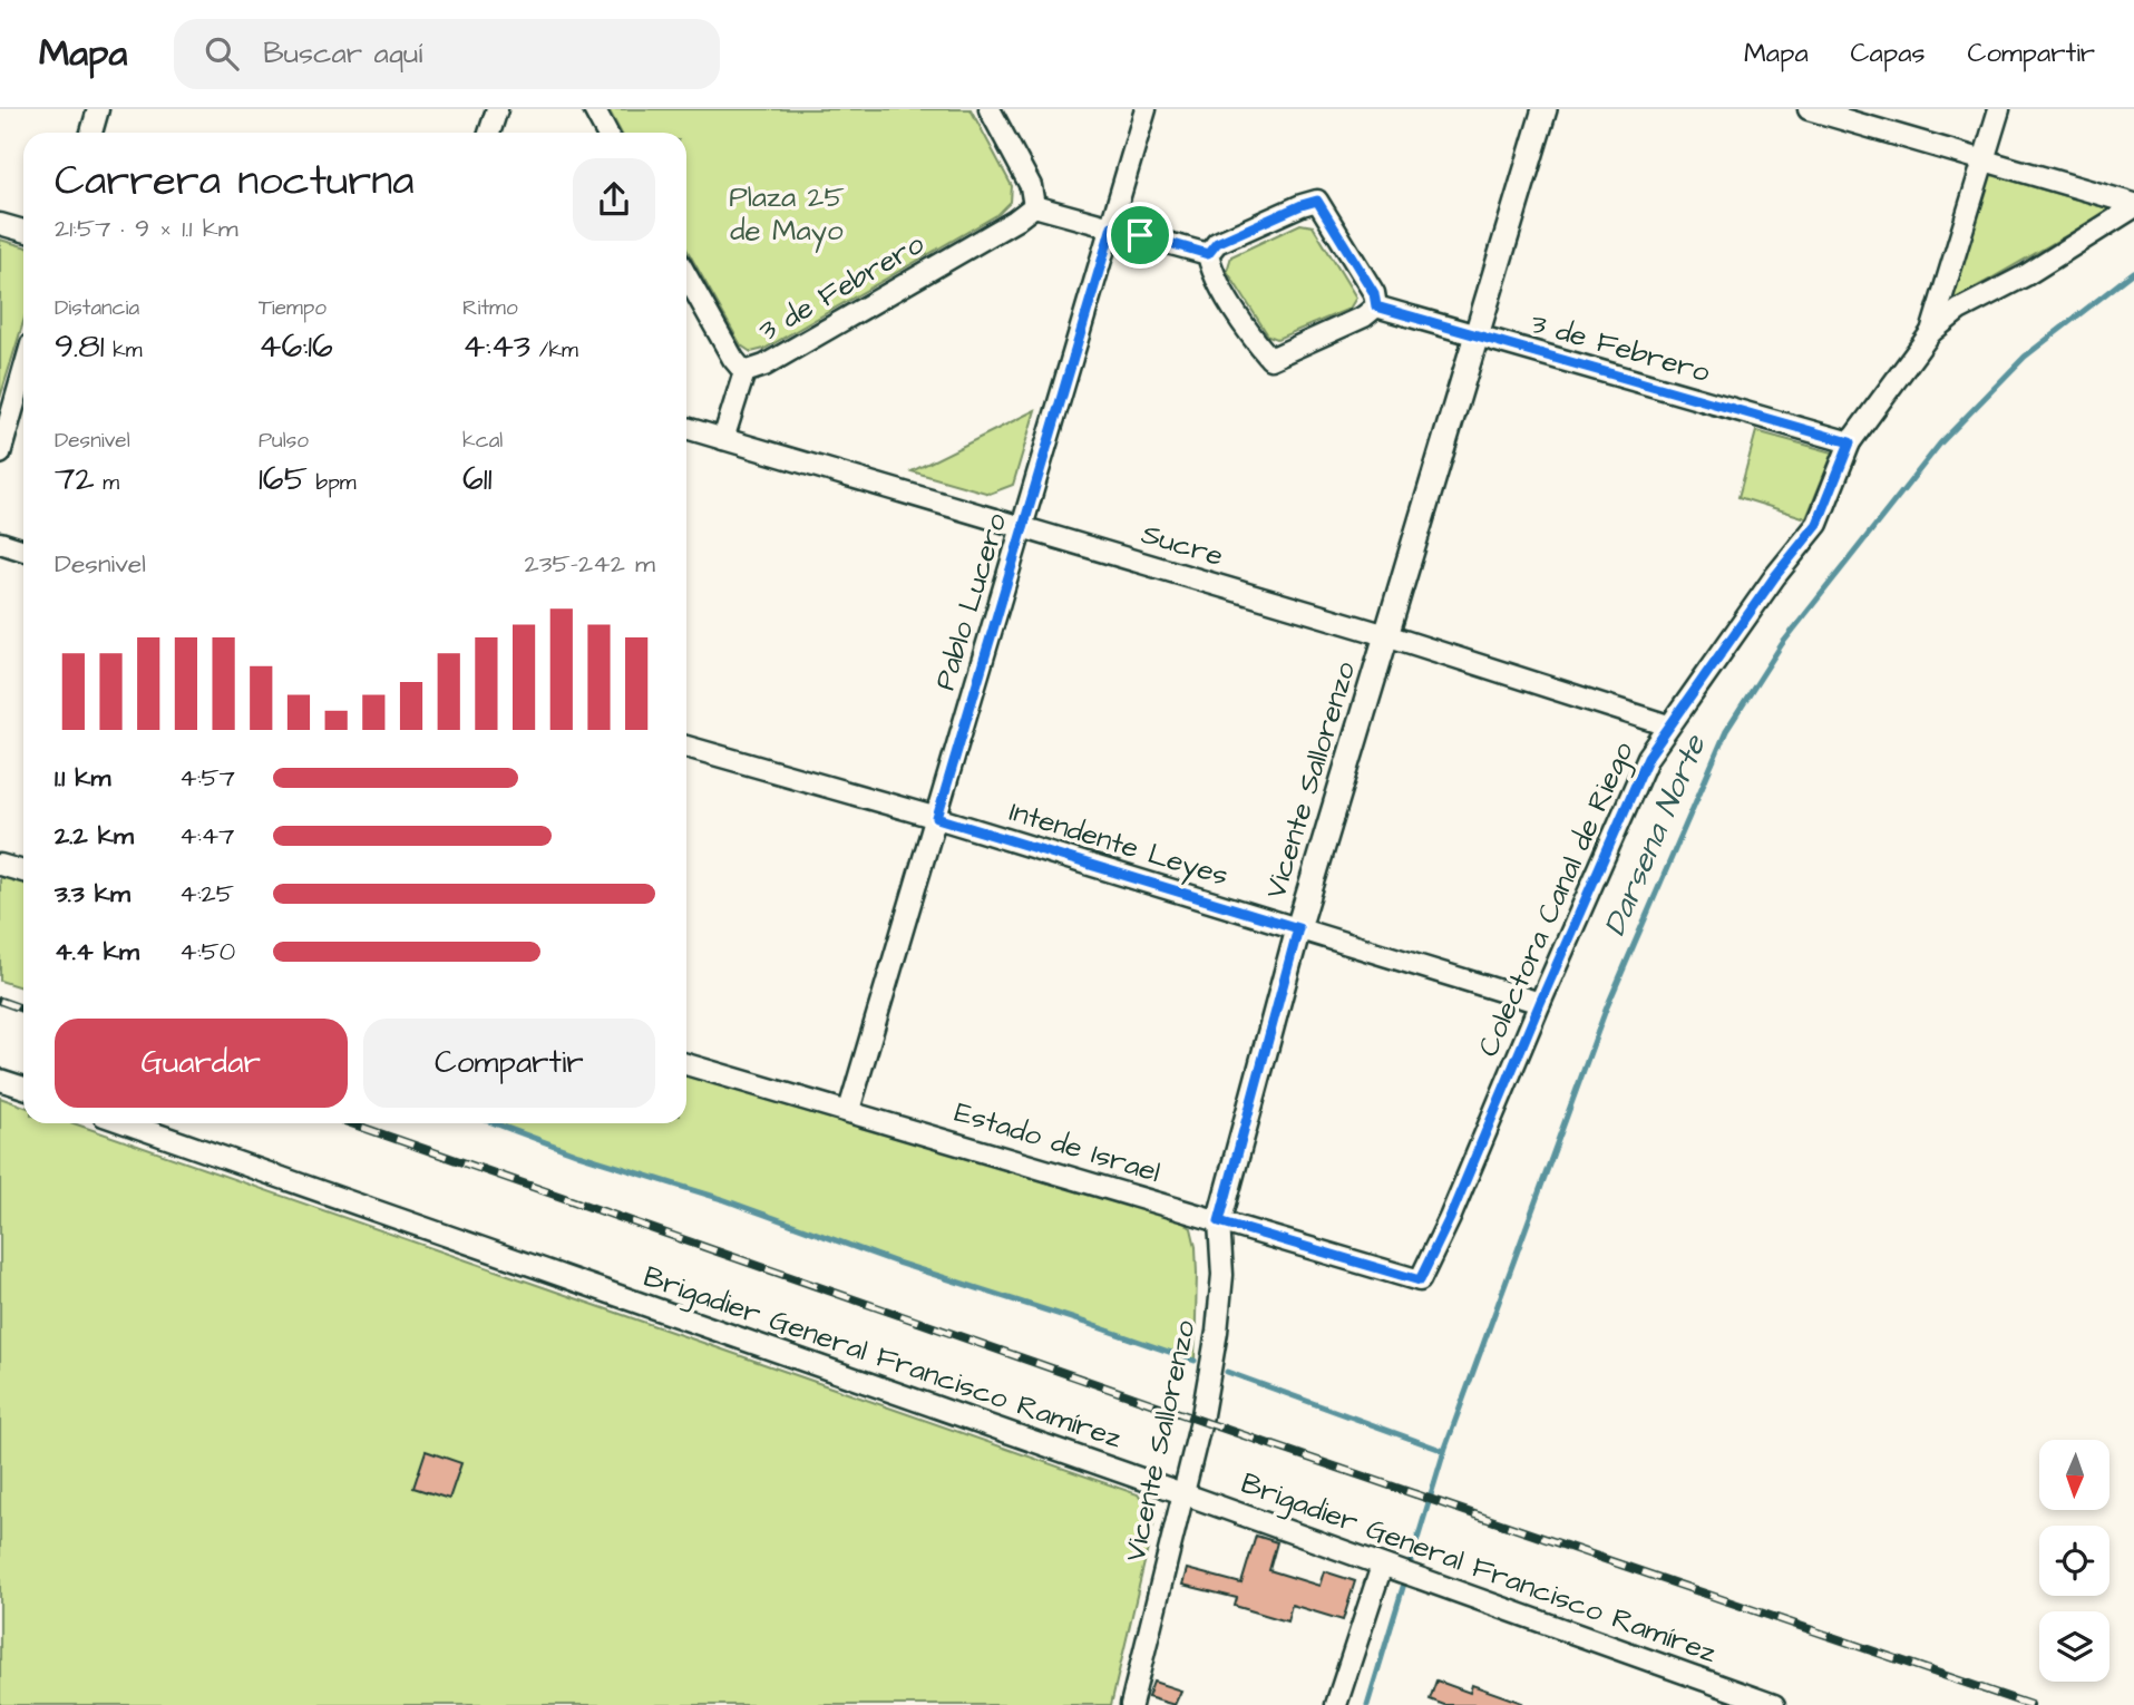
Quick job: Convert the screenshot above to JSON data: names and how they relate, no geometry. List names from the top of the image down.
{
  "streets": {
    "street": [
      "3 de Febrero",
      "Sucre",
      "Pablo Lucero",
      "Vicente Sallorenzo",
      "Intendente Leyes",
      "Colectora Canal de Riego",
      "Estado de Israel",
      "Brigadier General Francisco Ramírez"
    ]
  },
  "crossings": [
    ["3 de Febrero", "Vicente Sallorenzo"],
    ["3 de Febrero", "Colectora Canal de Riego"],
    ["Sucre", "Pablo Lucero"],
    ["Sucre", "Vicente Sallorenzo"],
    ["Sucre", "Colectora Canal de Riego"],
    ["Pablo Lucero", "Intendente Leyes"],
    ["Pablo Lucero", "Estado de Israel"],
    ["Vicente Sallorenzo", "Intendente Leyes"],
    ["Vicente Sallorenzo", "Estado de Israel"],
    ["Vicente Sallorenzo", "Brigadier General Francisco Ramírez"],
    ["Intendente Leyes", "Colectora Canal de Riego"],
    ["Colectora Canal de Riego", "Estado de Israel"]
  ],
  "water": ["Darsena Norte"],
  "parks": ["Plaza 25 de Mayo"],
  "north": "bottom",
  "page": {
    "header": "Mapa",
    "search": "Buscar aquí",
    "nav": ["Mapa", "Capas", "Compartir"],
    "heading": ["Carrera nocturna", "21:57 · 9 × 1.1 km"],
    "stats": [
      ["Distancia", "9.81 km"],
      ["Tiempo", "46:16"],
      ["Ritmo", "4:43 /km"],
      ["Desnivel", "72 m"],
      ["Pulso", "165 bpm"],
      ["kcal", "611"]
    ],
    "chart": ["Desnivel", "235–242 m"],
    "list": [
      {
        "name": "1.1 km",
        "note": "4:57"
      },
      {
        "name": "2.2 km",
        "note": "4:47"
      },
      {
        "name": "3.3 km",
        "note": "4:25"
      },
      {
        "name": "4.4 km",
        "note": "4:50"
      }
    ],
    "buttons": ["Guardar", "Compartir"]
  }
}
